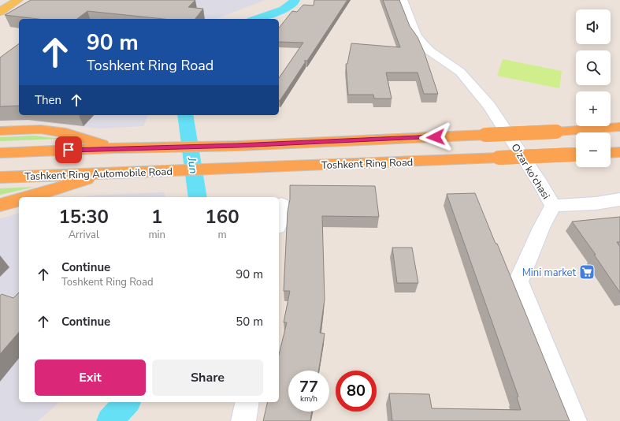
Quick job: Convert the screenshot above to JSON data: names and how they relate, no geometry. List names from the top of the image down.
{
  "streets": {
    "highway": ["Toshkent Ring Road", "Tashkent Ring Automobile Road"],
    "street": ["O'zar ko'chasi"]
  },
  "crossings": [
    ["Toshkent Ring Road", "Tashkent Ring Automobile Road"]
  ],
  "water": ["Jun"],
  "places": {
    "supermarket": ["Mini market"]
  },
  "page": {
    "map_buttons": ["+", "−"],
    "turn": ["90 m", "Toshkent Ring Road"],
    "then": "Then",
    "eta": [
      "15:30",
      "Arrival",
      "1",
      "min",
      "160",
      "m"
    ],
    "list": [
      {
        "name": "Continue",
        "note": "Toshkent Ring Road",
        "value": "90 m"
      },
      {
        "name": "Continue",
        "value": "50 m"
      }
    ],
    "buttons": ["Exit", "Share"],
    "speed": "77 km/h",
    "limit": "80"
  }
}
